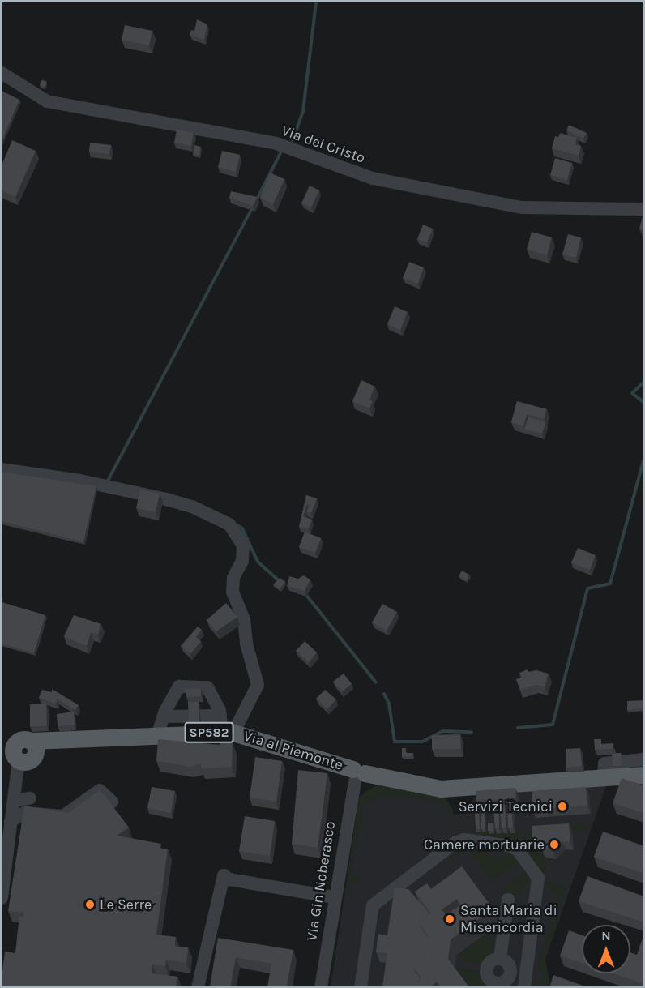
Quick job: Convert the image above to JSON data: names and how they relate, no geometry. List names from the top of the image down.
{
  "streets": {
    "main road": ["SP582", "Via al Piemonte"],
    "street": ["Via del Cristo", "Via Gin Noberasco"]
  },
  "crossings": [
    ["Via al Piemonte", "Via Gin Noberasco"]
  ],
  "places": [
    "Servizi Tecnici",
    "Camere mortuarie",
    "Le Serre",
    "Santa Maria di Misericordia"
  ],
  "north": "top"
}
